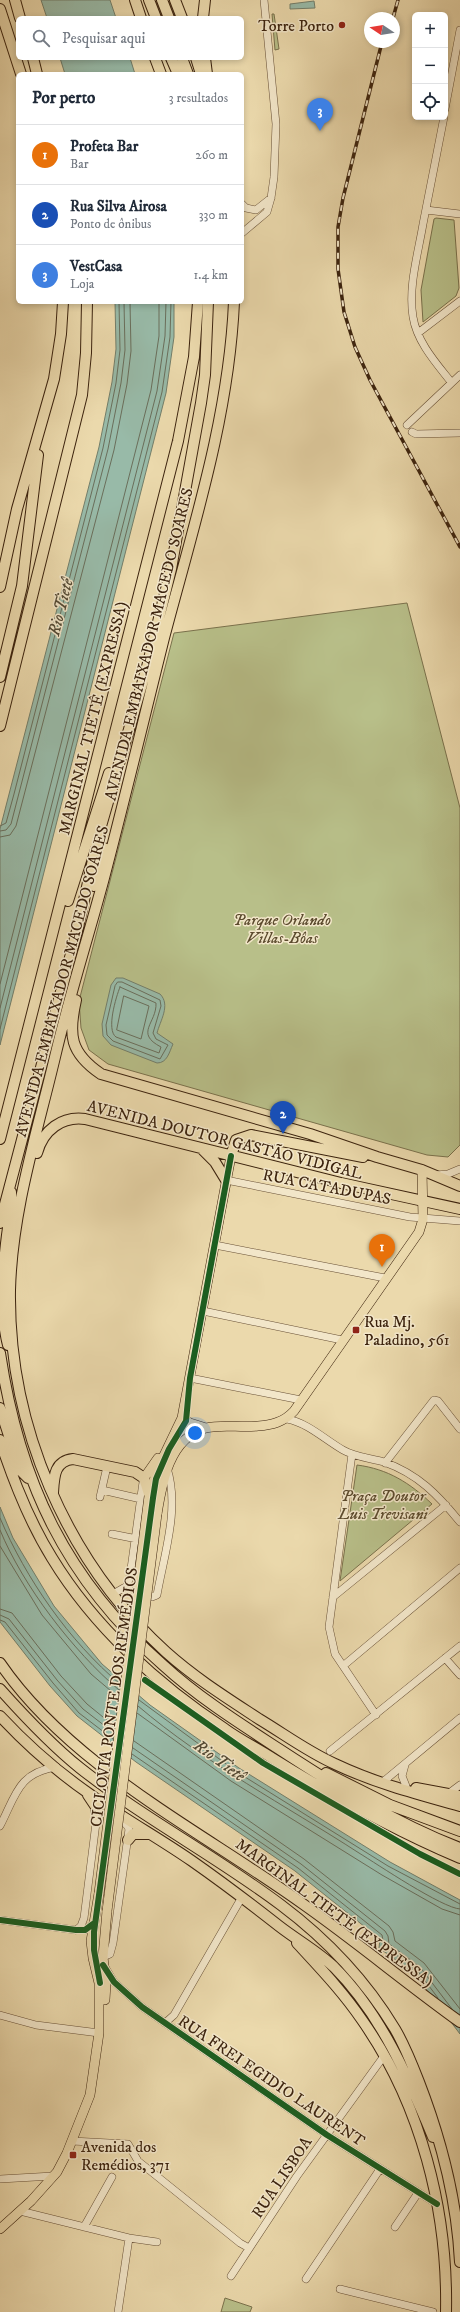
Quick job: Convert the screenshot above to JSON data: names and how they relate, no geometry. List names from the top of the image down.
{
  "streets": {
    "highway": ["AVENIDA EMBAIXADOR MACEDO SOARES", "MARGINAL TIETÊ (EXPRESSA)", "AVENIDA DOUTOR GASTÃO VIDIGAL"],
    "street": ["RUA CATADUPAS", "RUA FREI EGIDIO LAURENT", "RUA LISBOA"],
    "cycle path": ["CICLOVIA PONTE DOS REMÉDIOS"]
  },
  "crossings": [
    ["AVENIDA EMBAIXADOR MACEDO SOARES", "AVENIDA DOUTOR GASTÃO VIDIGAL"],
    ["RUA FREI EGIDIO LAURENT", "RUA LISBOA"]
  ],
  "water": ["Rio Tietê"],
  "parks": ["Parque Orlando Villas-Bôas", "Praça Doutor Luis Trevisani"],
  "places": {
    "other": ["Torre Porto"],
    "transit": ["Rua Mj. Paladino, 561", "Avenida dos Remédios, 371"]
  },
  "north": "left",
  "page": {
    "map_buttons": ["+", "−"],
    "search": "Pesquisar aqui",
    "heading": ["Por perto", "3 resultados"],
    "pins": ["3", "2", "1"],
    "list": [
      {
        "mark": "1",
        "name": "Profeta Bar",
        "note": "Bar",
        "value": "260 m"
      },
      {
        "mark": "2",
        "name": "Rua Silva Airosa",
        "note": "Ponto de ônibus",
        "value": "330 m"
      },
      {
        "mark": "3",
        "name": "VestCasa",
        "note": "Loja",
        "value": "1.4 km"
      }
    ]
  }
}
